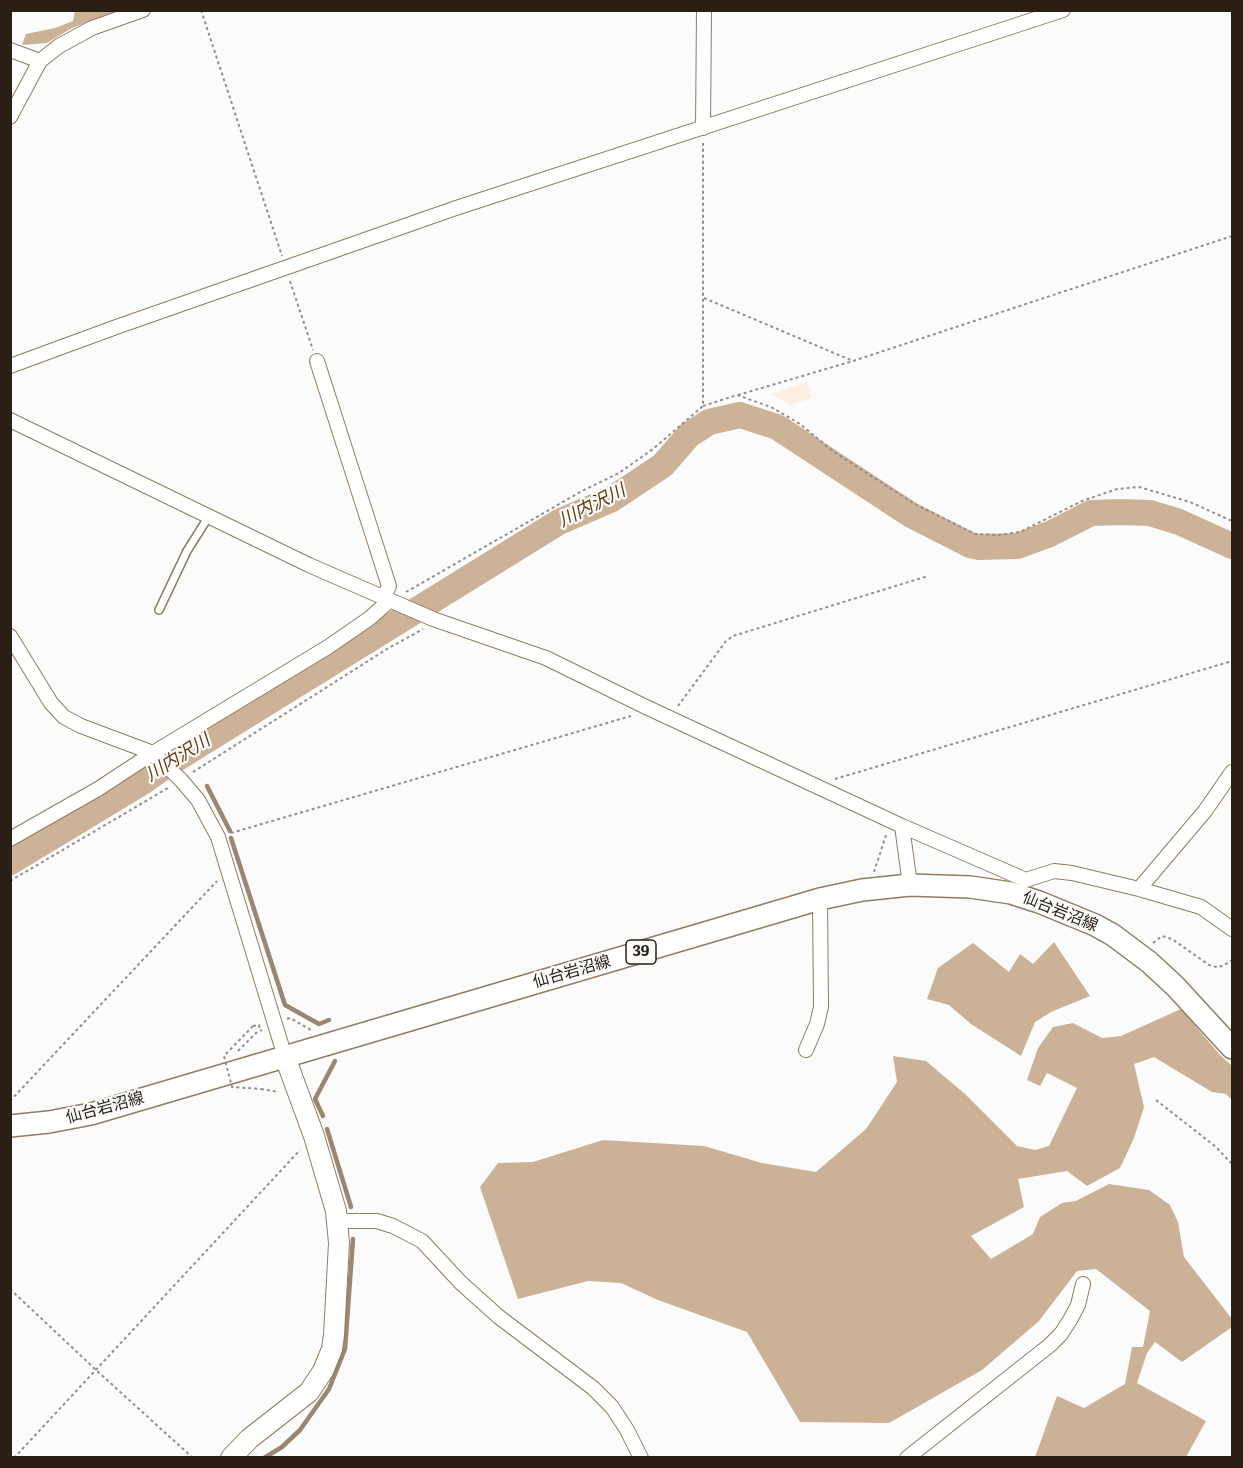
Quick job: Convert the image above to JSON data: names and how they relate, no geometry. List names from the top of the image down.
{
  "streets": {
    "main road": ["仙台岩沼線", "39"]
  },
  "water": ["川内沢川"]
}
